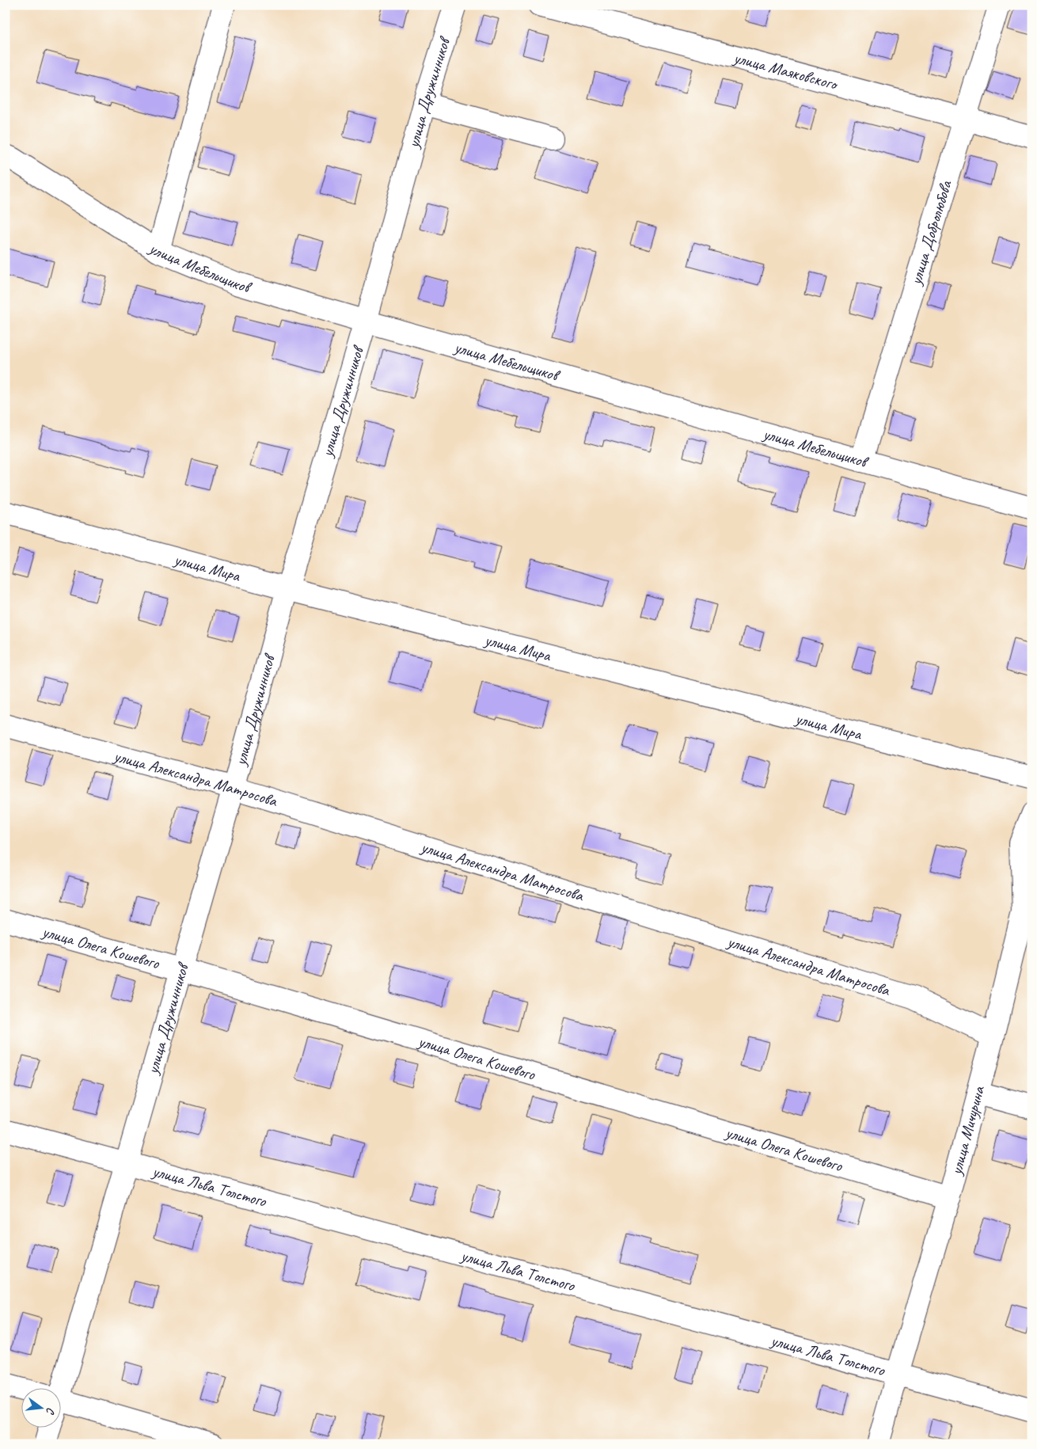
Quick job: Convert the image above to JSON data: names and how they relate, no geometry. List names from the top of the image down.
{
  "streets": {
    "street": [
      "улица Маяковского",
      "улица Дружинников",
      "улица Добролюбова",
      "улица Мебельщиков",
      "улица Мира",
      "улица Александра Матросова",
      "улица Олега Кошевого",
      "улица Мичурина",
      "улица Льва Толстого"
    ]
  },
  "crossings": [
    ["улица Маяковского", "улица Добролюбова"],
    ["улица Дружинников", "улица Мебельщиков"],
    ["улица Дружинников", "улица Мира"],
    ["улица Дружинников", "улица Александра Матросова"],
    ["улица Дружинников", "улица Олега Кошевого"],
    ["улица Дружинников", "улица Льва Толстого"],
    ["улица Добролюбова", "улица Мебельщиков"],
    ["улица Александра Матросова", "улица Мичурина"],
    ["улица Олега Кошевого", "улица Мичурина"],
    ["улица Мичурина", "улица Льва Толстого"]
  ],
  "north": "right"
}
